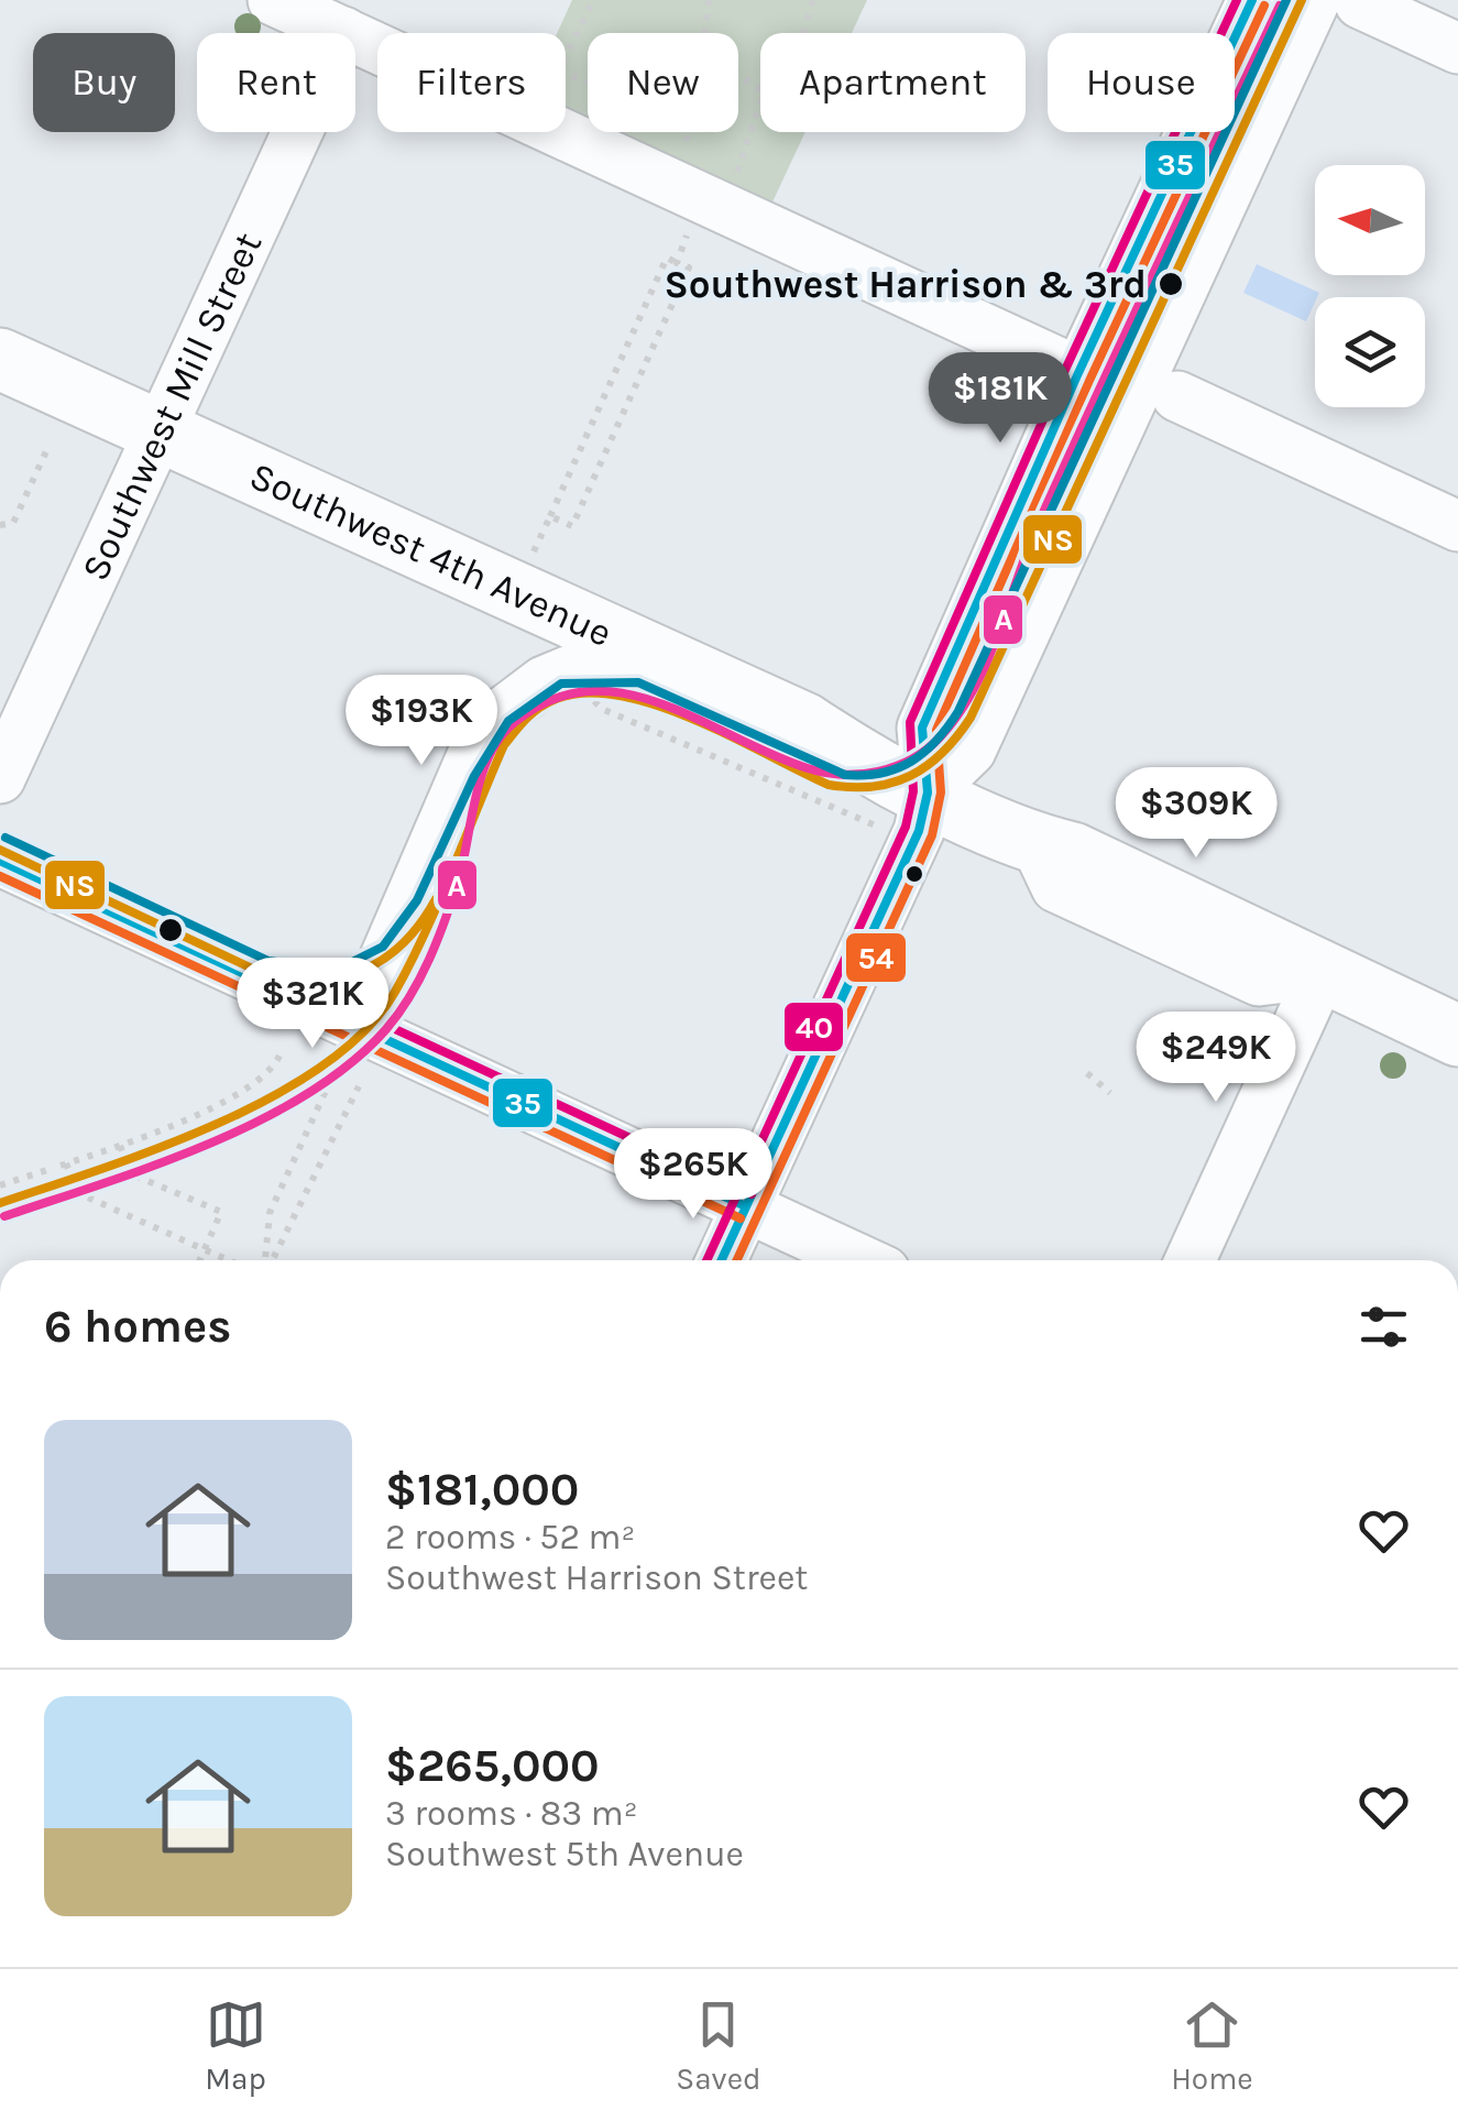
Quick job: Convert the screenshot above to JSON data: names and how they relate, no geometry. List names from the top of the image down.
{
  "streets": {
    "main road": ["Southwest 4th Avenue"],
    "street": ["Southwest Mill Street"]
  },
  "crossings": [
    ["Southwest Mill Street", "Southwest 4th Avenue"]
  ],
  "places": ["Southwest Harrison & 3rd"],
  "lines": [
    "transit line NS",
    "transit line 35",
    "transit line 40",
    "transit line A",
    "transit line 54"
  ],
  "north": "left",
  "page": {
    "chip": [
      "Buy",
      "Rent",
      "Filters",
      "New",
      "Apartment",
      "House"
    ],
    "price": [
      "$181K",
      "$193K",
      "$309K",
      "$321K",
      "$249K",
      "$265K"
    ],
    "heading": "6 homes",
    "list": [
      {
        "name": "$181,000",
        "note": "2 rooms · 52 m² · Southwest Harrison Street"
      },
      {
        "name": "$265,000",
        "note": "3 rooms · 83 m² · Southwest 5th Avenue"
      }
    ],
    "tabs": ["Map", "Saved", "Home"]
  }
}
